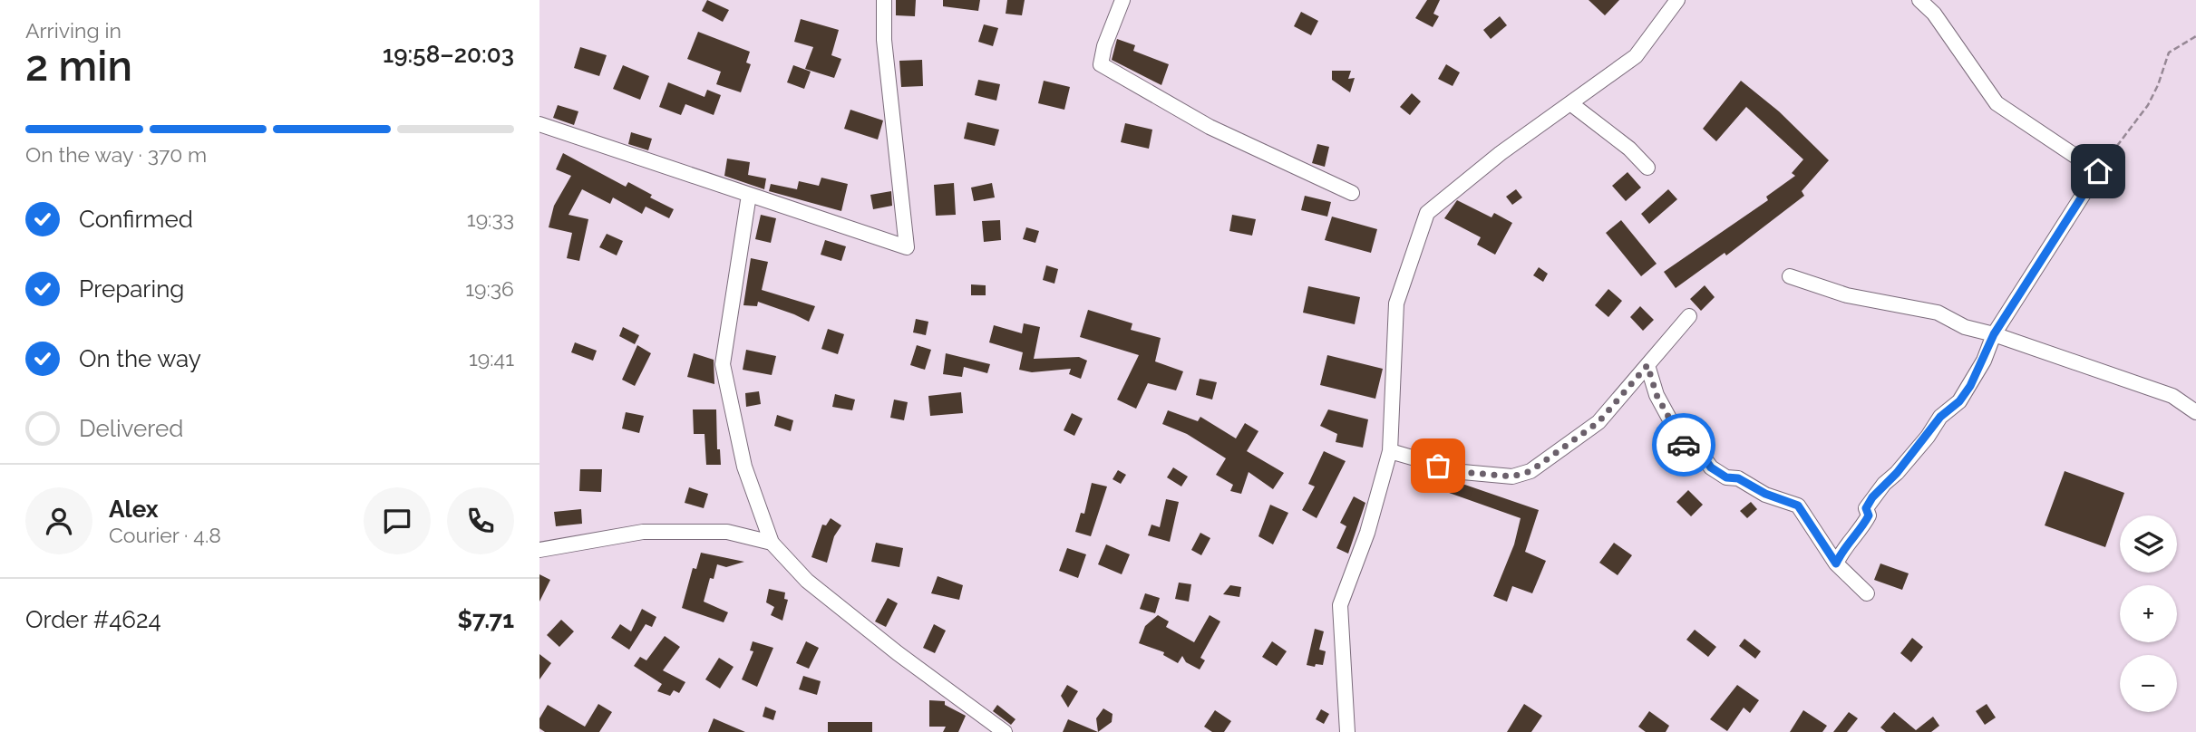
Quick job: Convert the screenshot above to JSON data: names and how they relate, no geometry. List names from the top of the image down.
{
  "page": {
    "heading": ["2 min", "Arriving in", "19:58–20:03"],
    "panel": [
      "Alex",
      "Courier · 4.8",
      "Order #4624",
      "$7.71"
    ],
    "bar": "On the way · 370 m",
    "list": [
      ["Confirmed", "19:33"],
      ["Preparing", "19:36"],
      ["On the way", "19:41"],
      "Delivered"
    ],
    "map_buttons": ["+", "−"]
  }
}
